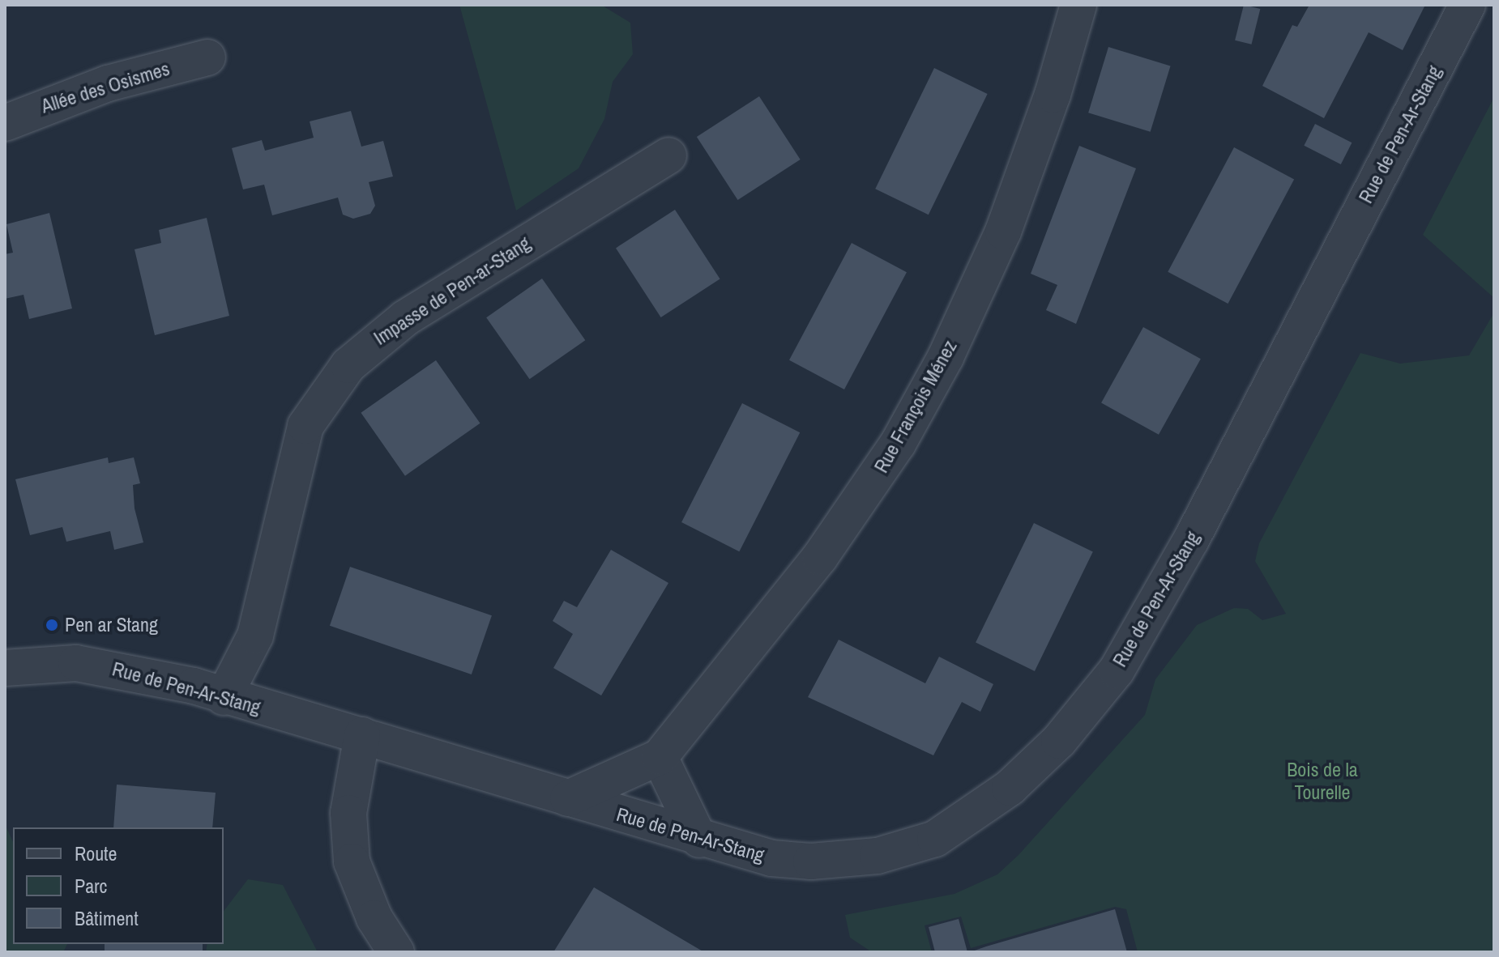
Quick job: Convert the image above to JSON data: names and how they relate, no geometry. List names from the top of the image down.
{
  "streets": {
    "street": [
      "Allée des Osismes",
      "Rue de Pen-Ar-Stang",
      "Impasse de Pen-ar-Stang",
      "Rue François Ménez"
    ]
  },
  "crossings": [
    ["Rue de Pen-Ar-Stang", "Impasse de Pen-ar-Stang"],
    ["Rue de Pen-Ar-Stang", "Rue François Ménez"]
  ],
  "parks": ["Bois de la Tourelle"],
  "places": ["Pen ar Stang"],
  "legend": ["Route", "Parc", "Bâtiment"]
}
